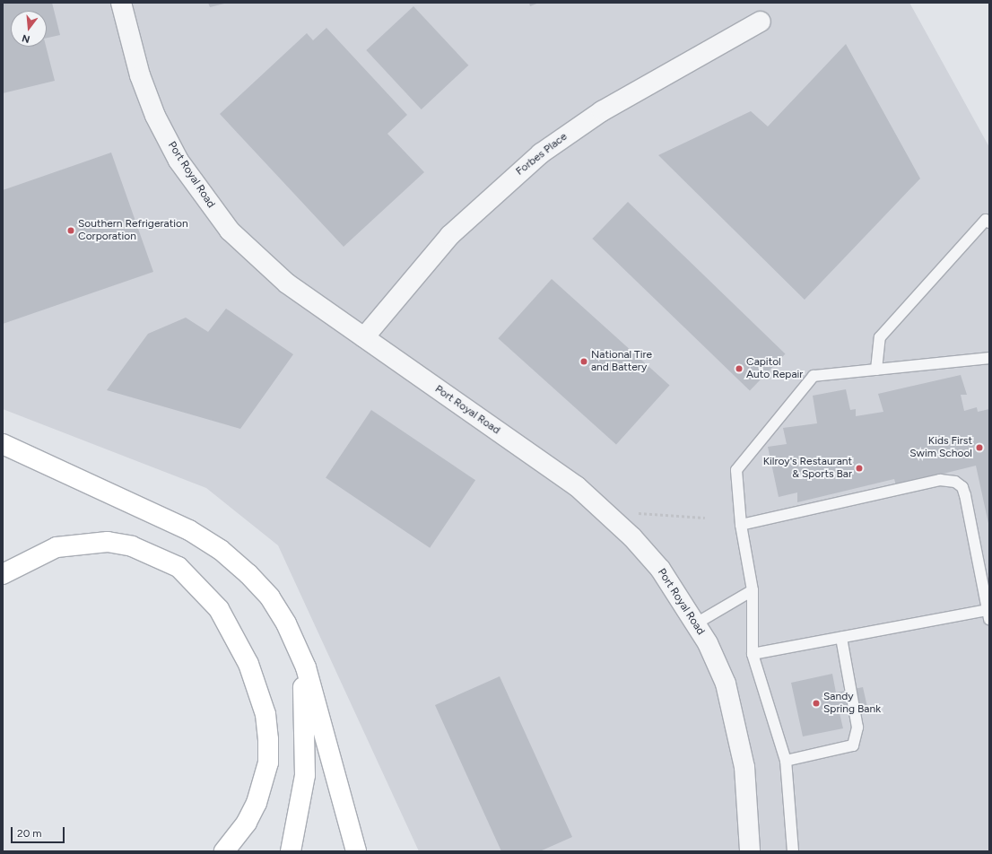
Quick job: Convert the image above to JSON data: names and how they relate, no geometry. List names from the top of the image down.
{
  "streets": {
    "street": ["Forbes Place", "Port Royal Road"]
  },
  "crossings": [
    ["Forbes Place", "Port Royal Road"]
  ],
  "places": [
    "Southern Refrigeration Corporation",
    "National Tire and Battery",
    "Capitol Auto Repair",
    "Kids First Swim School",
    "Kilroy's Restaurant & Sports Bar",
    "Sandy Spring Bank"
  ],
  "scale_bar": "20 m",
  "north": "bottom"
}
